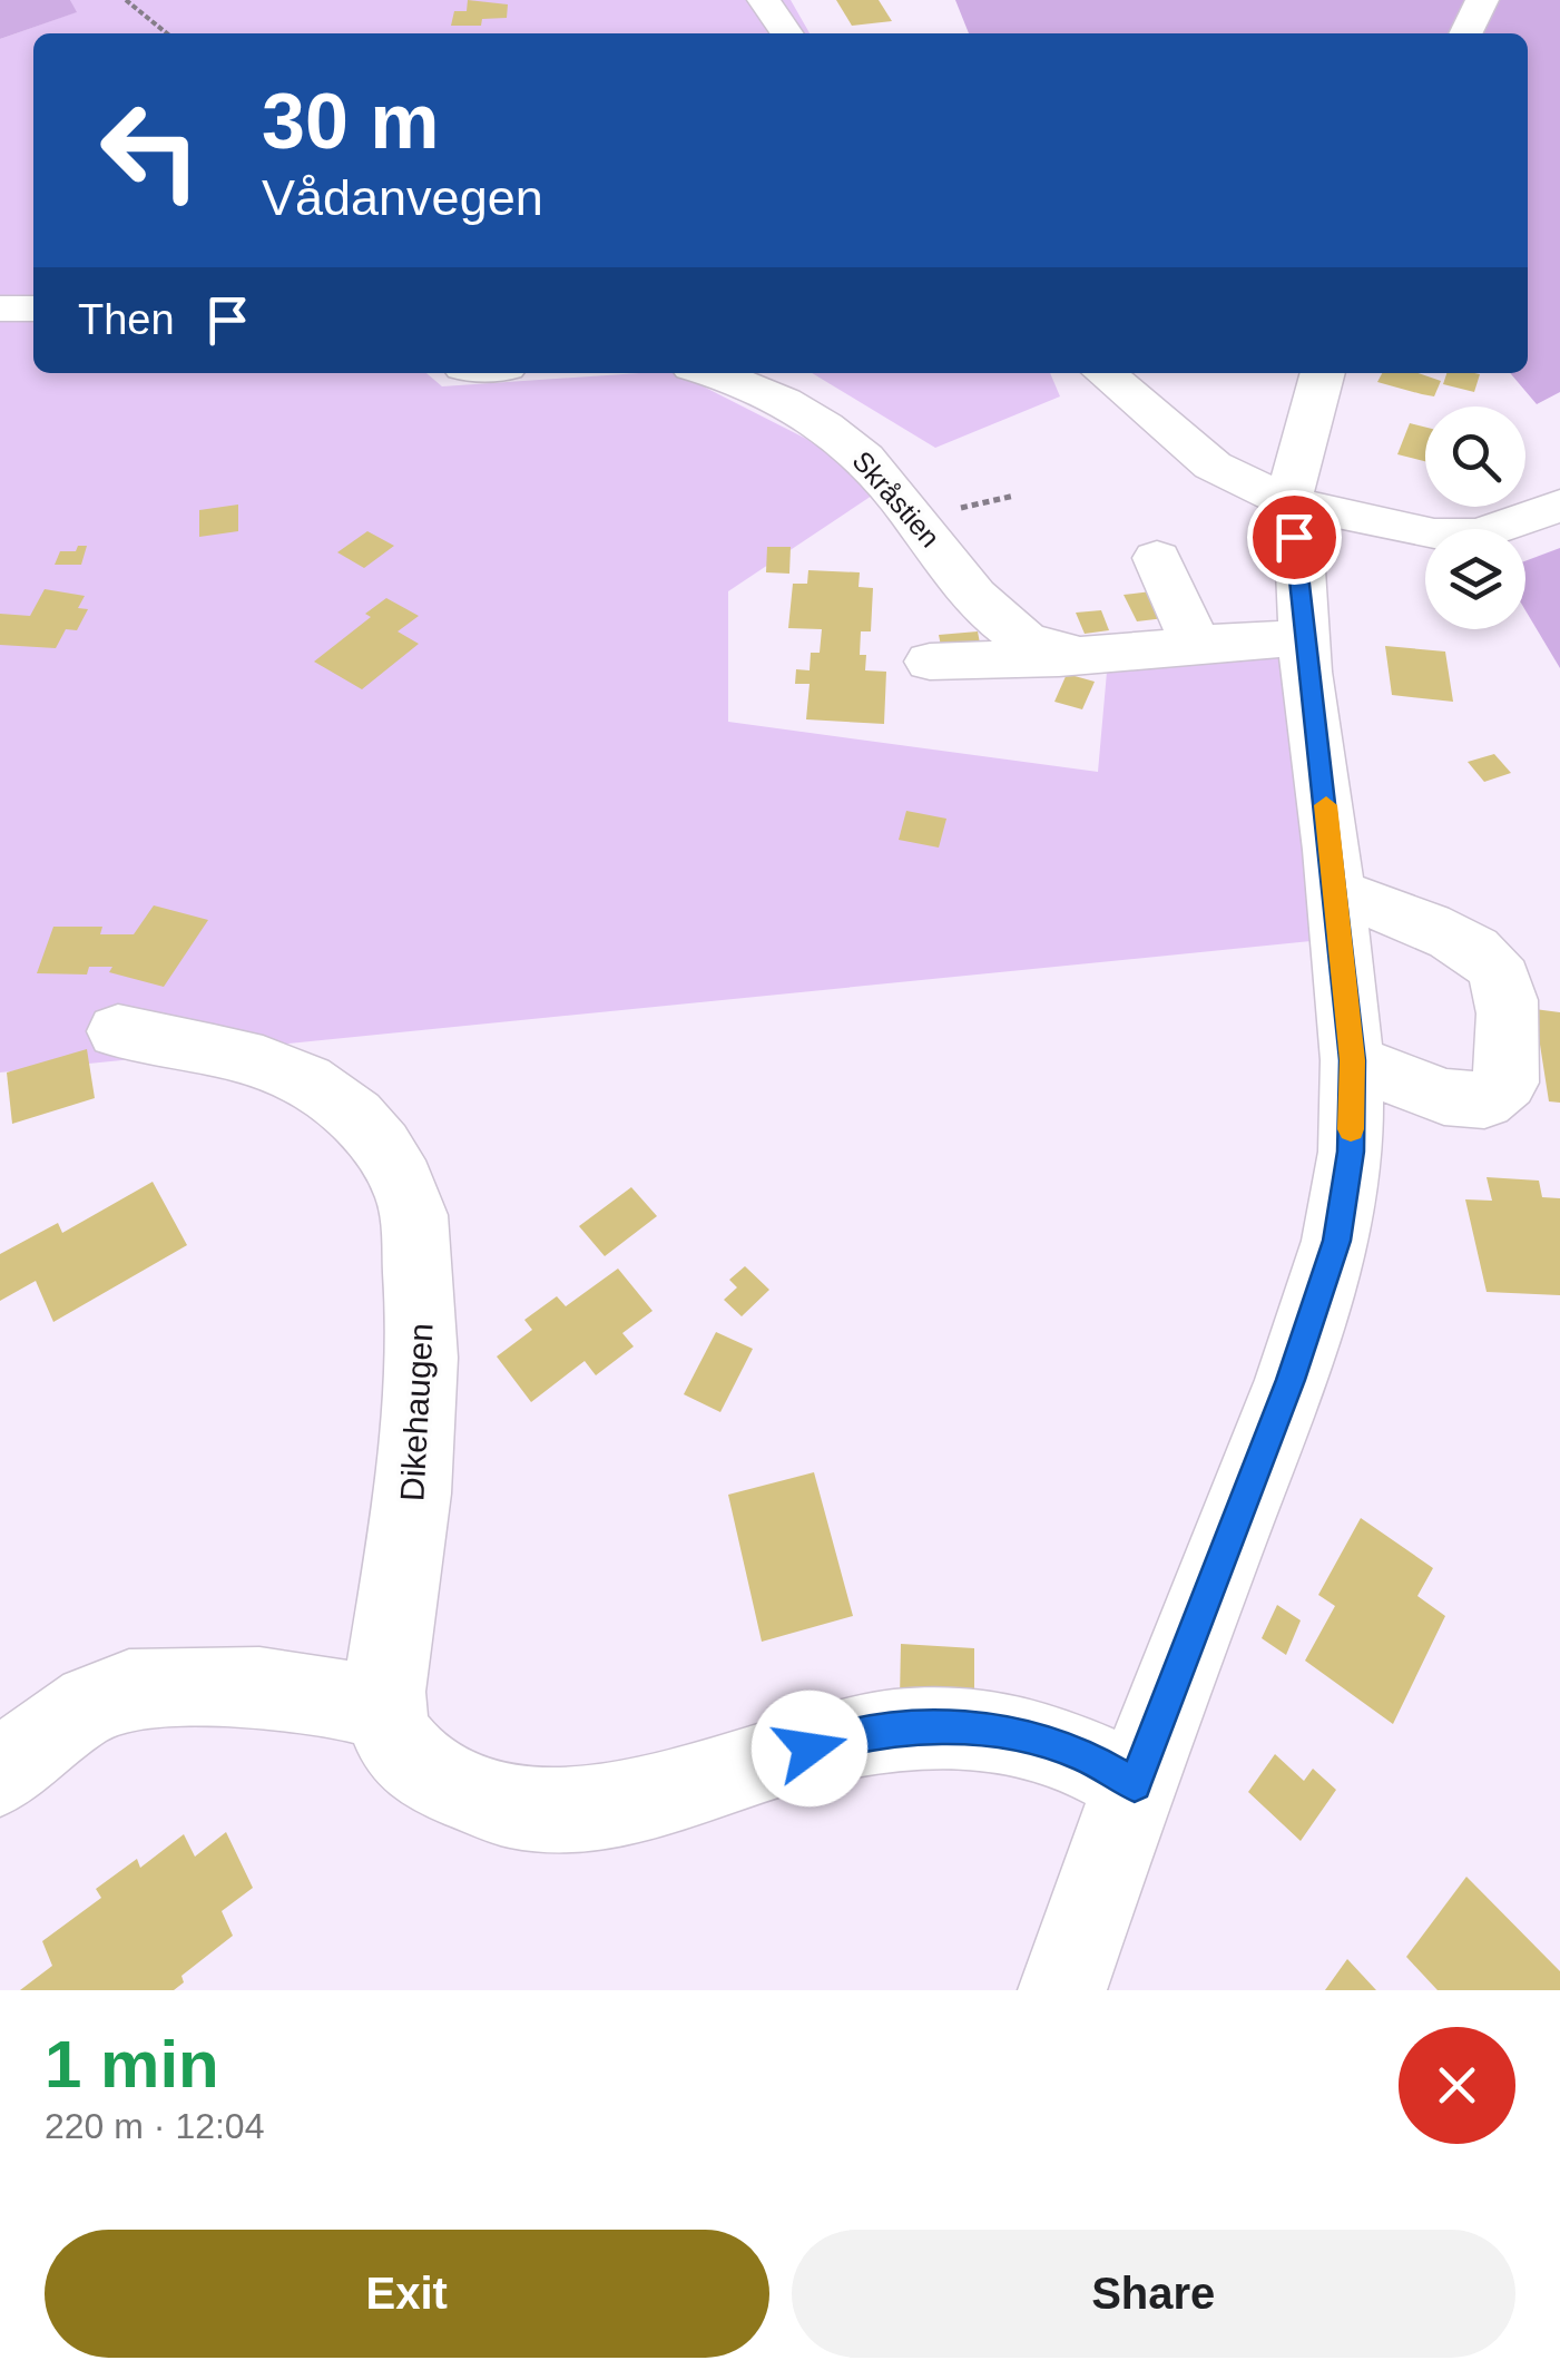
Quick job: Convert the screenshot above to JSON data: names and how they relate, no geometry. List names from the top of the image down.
{
  "streets": {
    "street": ["Skråstien", "Dikehaugen"]
  },
  "page": {
    "turn": ["30 m", "Vådanvegen"],
    "then": "Then",
    "heading": ["1 min", "220 m · 12:04"],
    "buttons": ["Exit", "Share"]
  }
}
